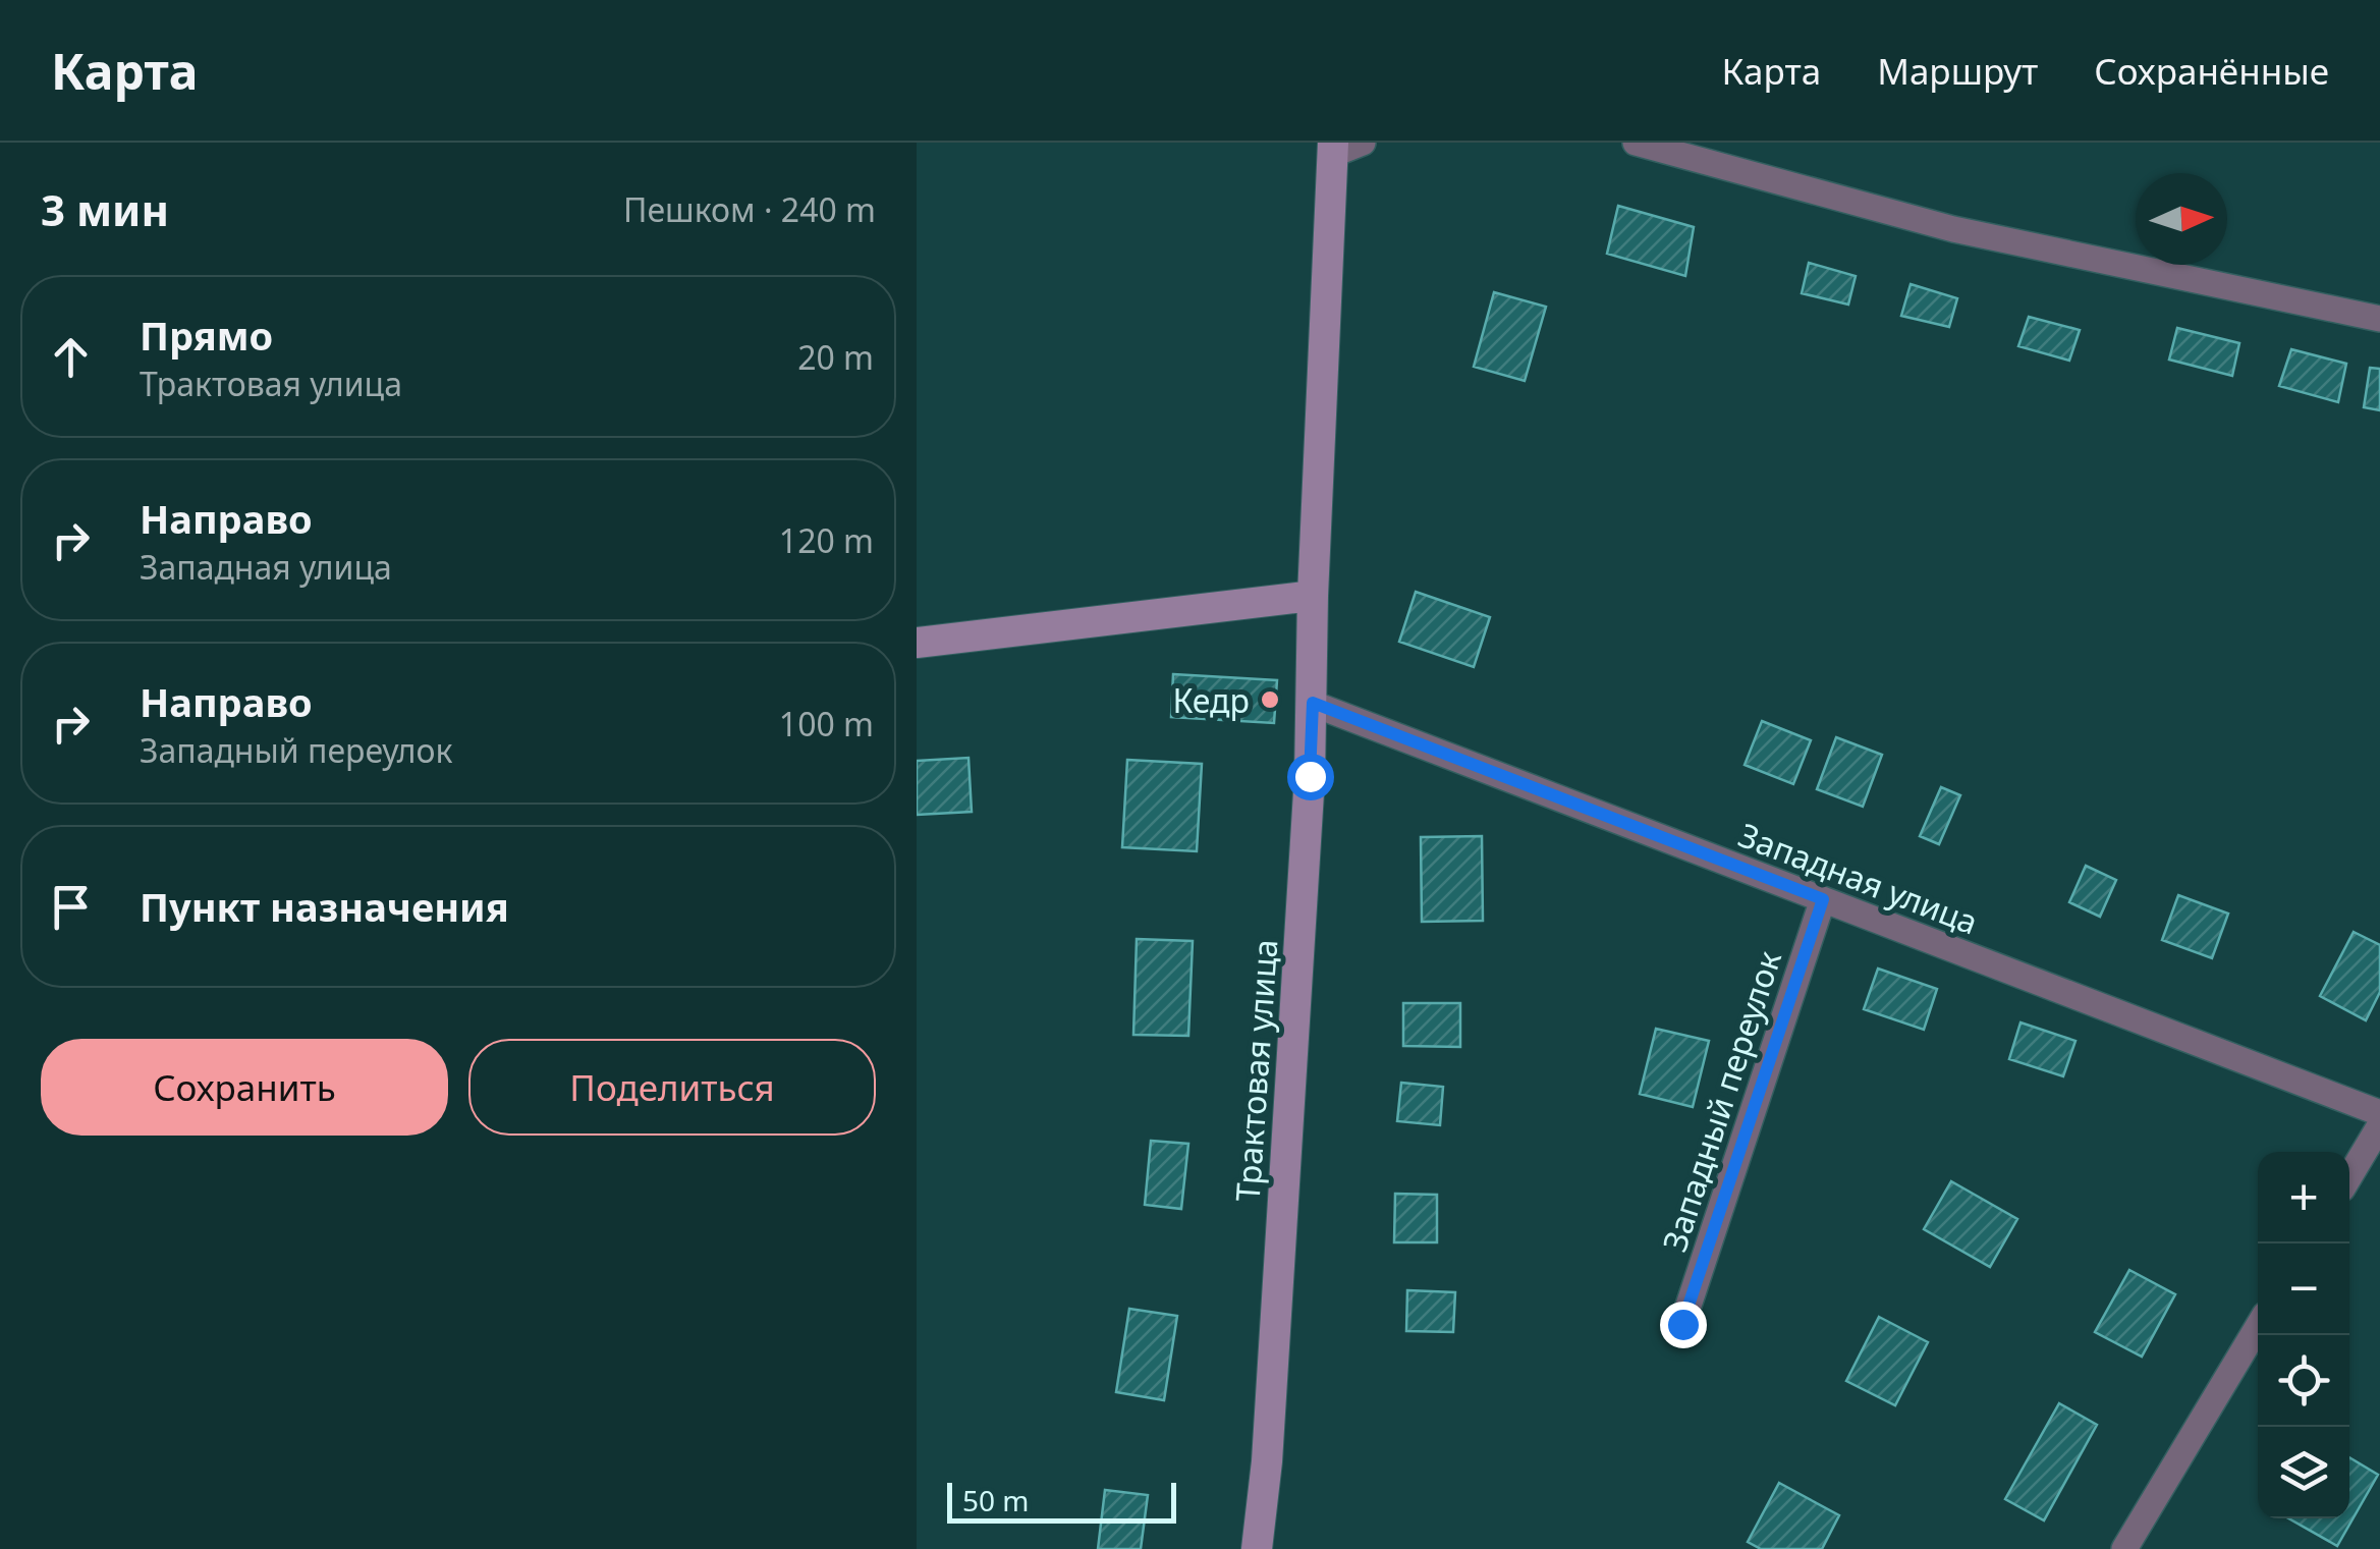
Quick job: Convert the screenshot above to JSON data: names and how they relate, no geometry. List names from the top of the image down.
{
  "streets": {
    "street": ["Западная улица", "Трактовая улица", "Западный переулок"]
  },
  "crossings": [
    ["Западная улица", "Трактовая улица"],
    ["Западная улица", "Западный переулок"]
  ],
  "places": ["Кедр"],
  "scale_bar": "50 m",
  "north": "right",
  "page": {
    "header": "Карта",
    "nav": ["Карта", "Маршрут", "Сохранённые"],
    "heading": ["3 мин", "Пешком · 240 m"],
    "list": [
      ["Прямо", "Трактовая улица", "20 m"],
      ["Направо", "Западная улица", "120 m"],
      ["Направо", "Западный переулок", "100 m"],
      "Пункт назначения"
    ],
    "buttons": ["Сохранить", "Поделиться"],
    "map_buttons": ["+", "−"],
    "scale": "50 m"
  }
}
